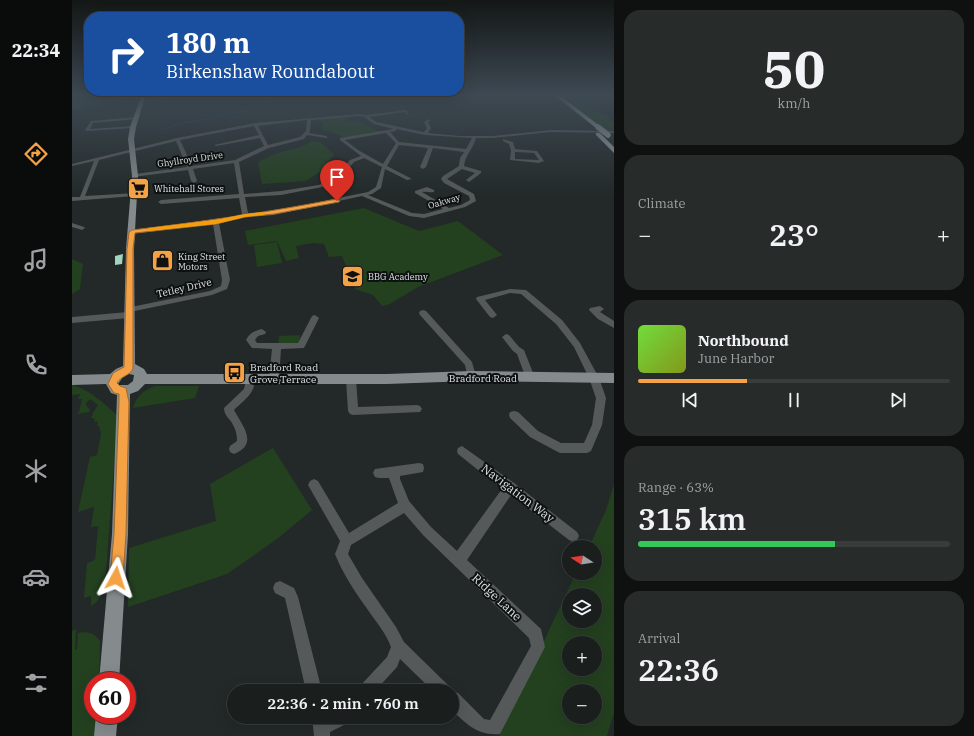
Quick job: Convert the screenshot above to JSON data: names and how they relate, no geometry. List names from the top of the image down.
{
  "streets": {
    "main road": ["Bradford Road"],
    "street": [
      "Ghyllroyd Drive",
      "Oakway",
      "Tetley Drive",
      "Navigation Way",
      "Ridge Lane"
    ]
  },
  "places": {
    "supermarket": ["Whitehall Stores"],
    "shop": ["King Street Motors"],
    "school or university": ["BBG Academy"],
    "bus stop": ["Bradford Road Grove Terrace"]
  },
  "north": "left",
  "page": {
    "tabs": "22:34",
    "tile": [
      ["50", "km/h"],
      "Climate",
      ["Range · 63%", "315 km"],
      ["Arrival", "22:36"]
    ],
    "turn": ["180 m", "Birkenshaw Roundabout"],
    "heat": ["−", "23°", "+"],
    "song": ["Northbound", "June Harbor"],
    "map_buttons": ["+", "−"],
    "limit": "60",
    "trip": "22:36 · 2 min · 760 m"
  }
}
